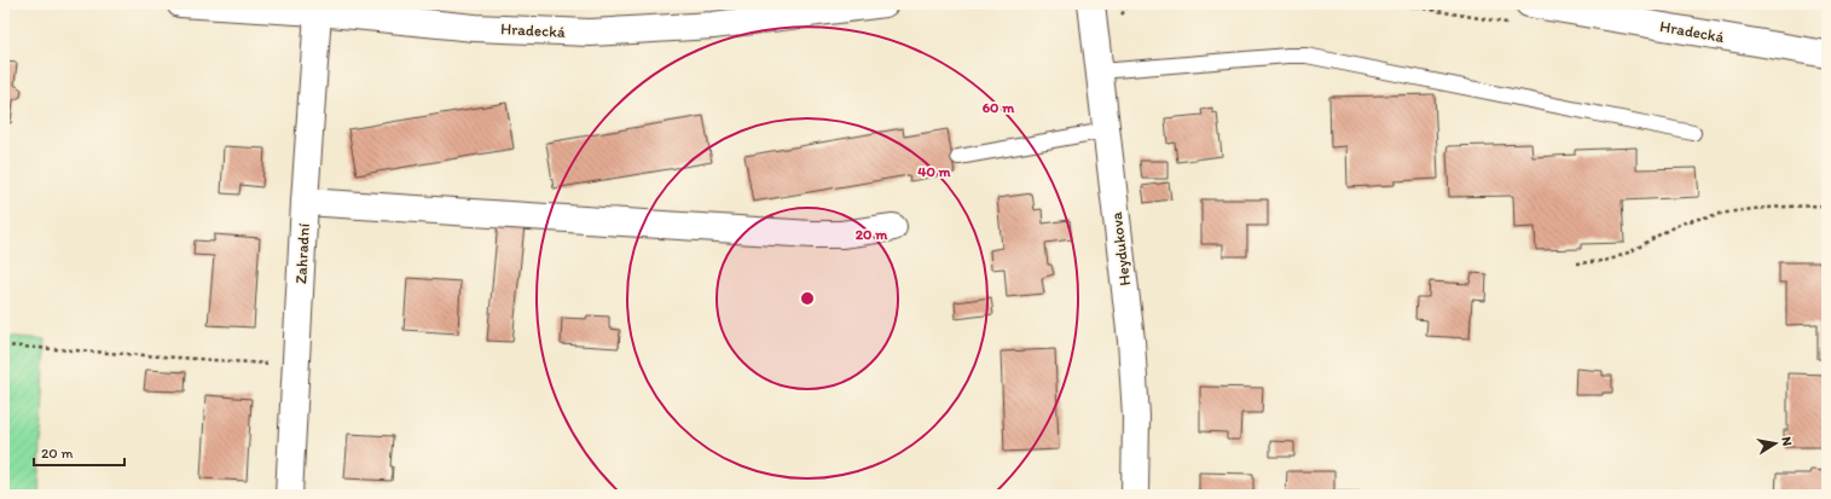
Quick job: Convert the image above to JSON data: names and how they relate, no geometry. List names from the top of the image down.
{
  "streets": {
    "street": ["Hradecká", "Heydukova", "Zahradní"]
  },
  "crossings": [
    ["Hradecká", "Zahradní"]
  ],
  "scale_bar": "20 m",
  "north": "right",
  "rings": ["60 m", "40 m", "20 m"]
}
